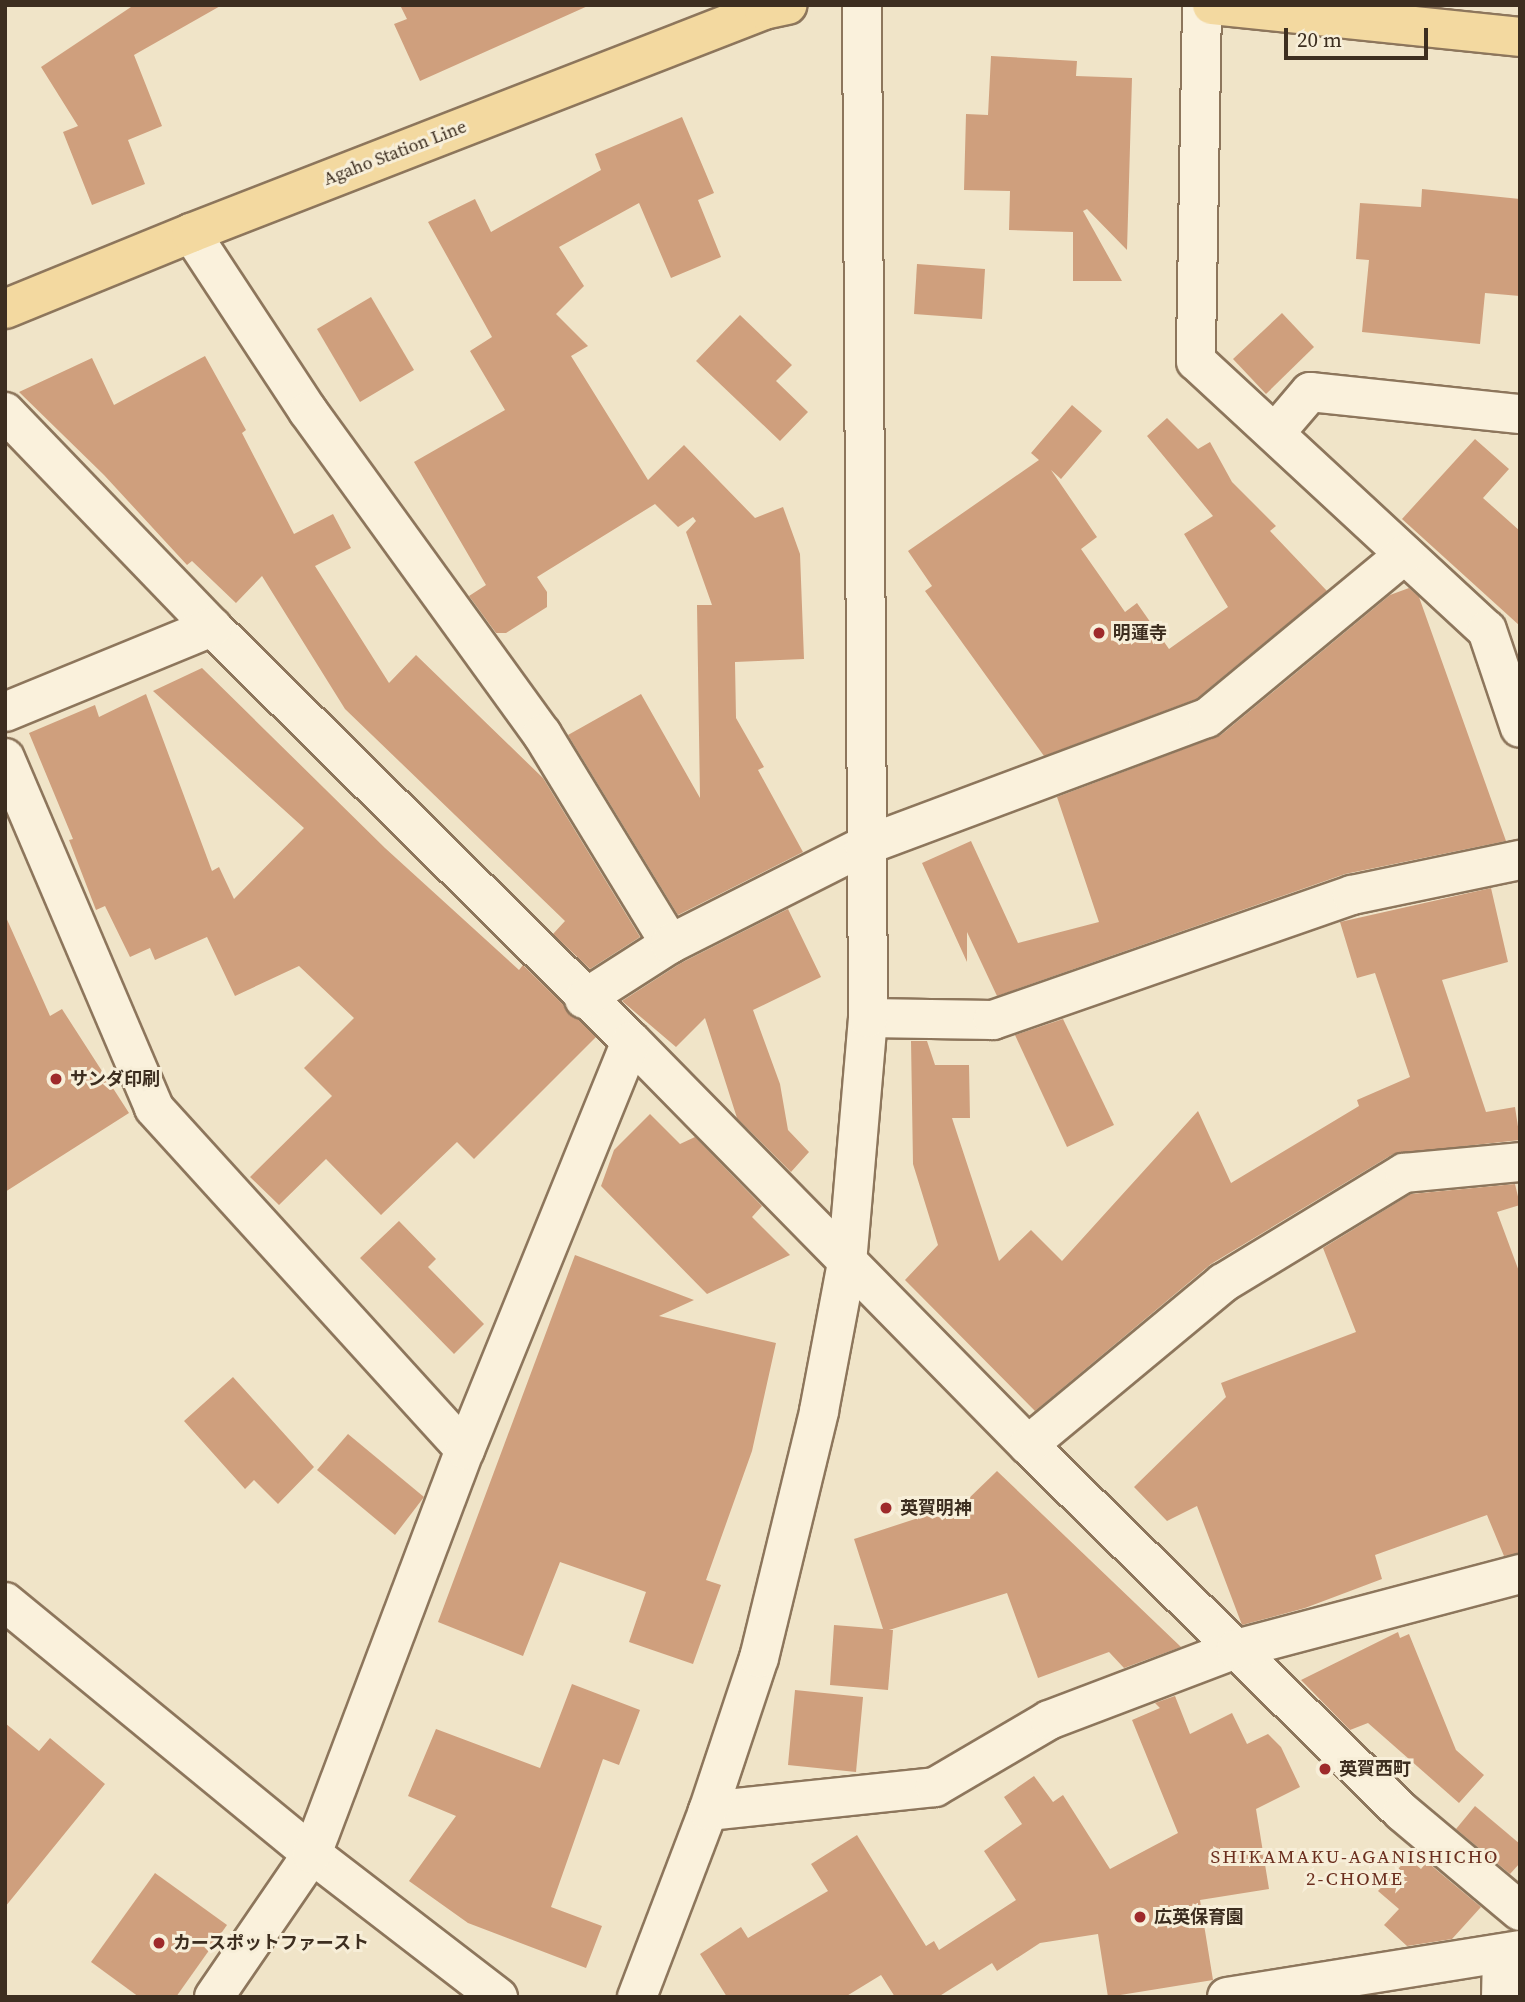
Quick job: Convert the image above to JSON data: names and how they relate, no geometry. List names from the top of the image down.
{
  "streets": {
    "main road": ["Agaho Station Line"]
  },
  "districts": ["SHIKAMAKU-AGANISHICHO 2-CHOME"],
  "places": [
    "明蓮寺",
    "サンダ印刷",
    "英賀明神",
    "英賀西町",
    "広英保育園",
    "カースポットファースト"
  ],
  "scale_bar": "20 m"
}
